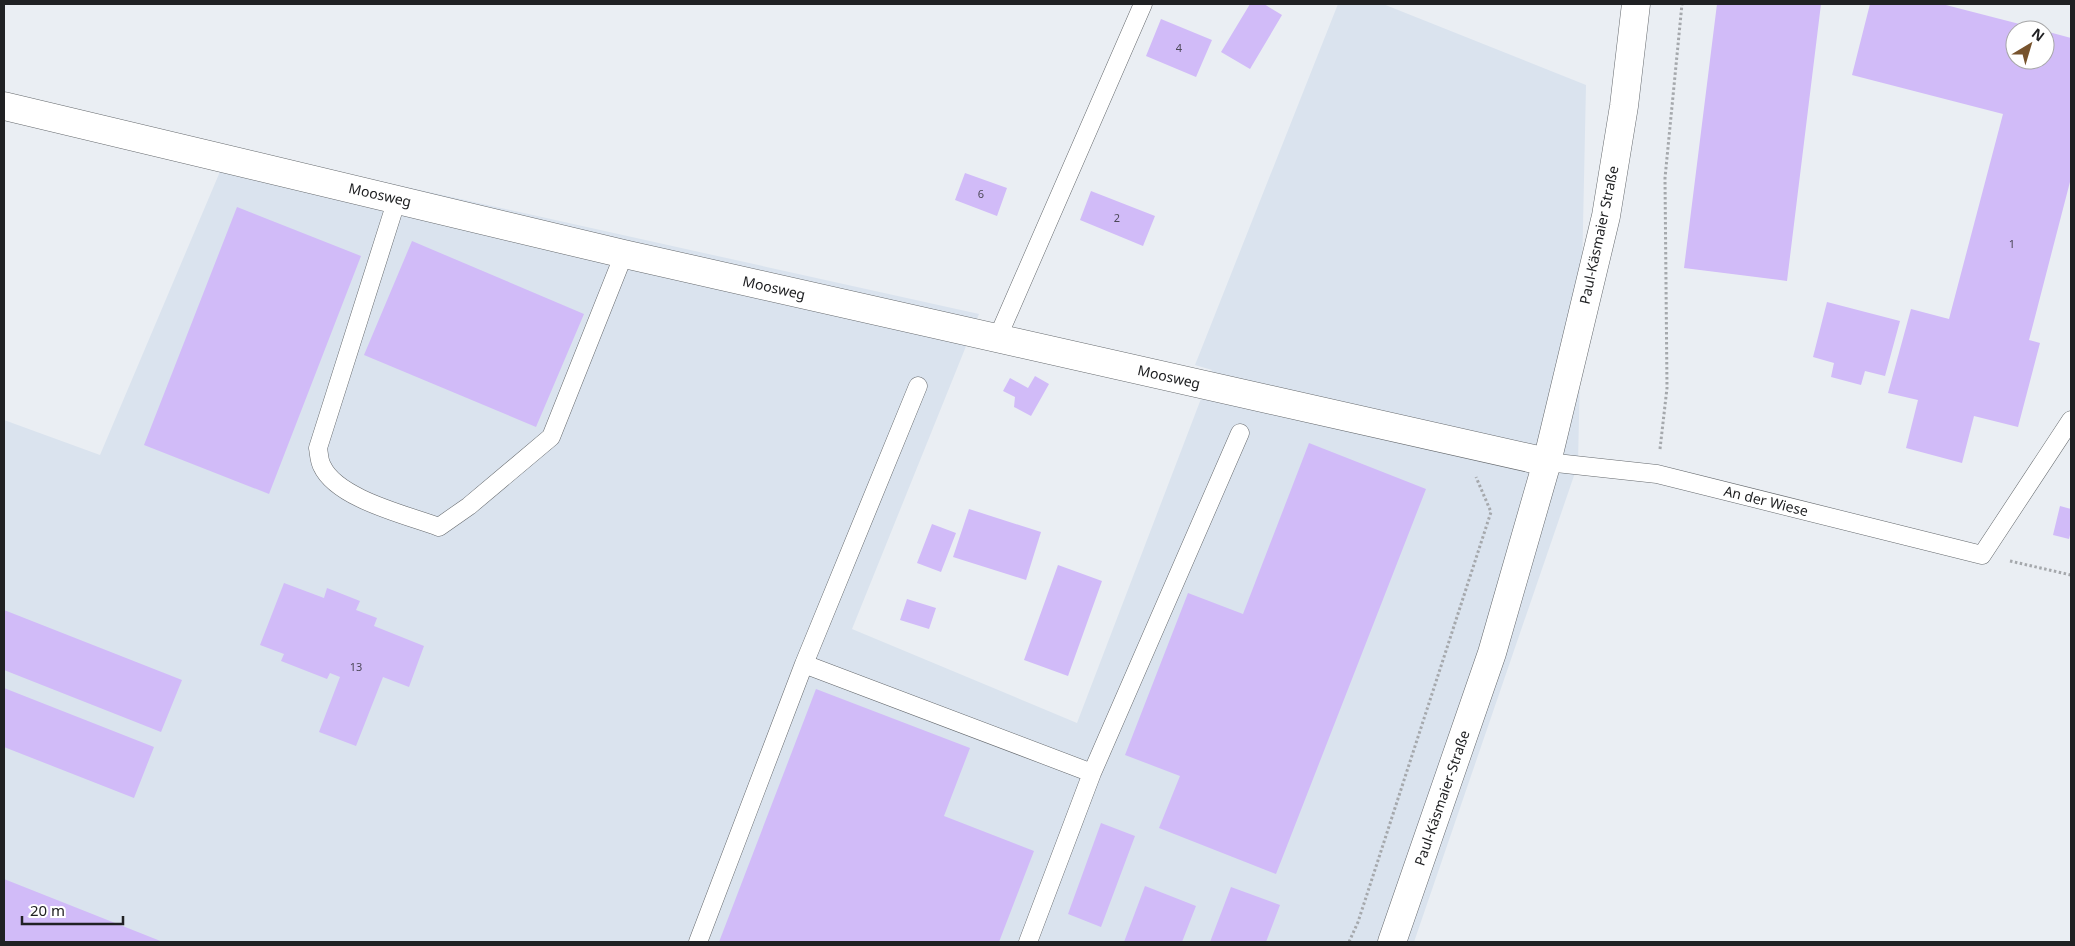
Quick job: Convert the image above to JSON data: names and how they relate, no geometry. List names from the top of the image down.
{
  "streets": {
    "street": ["Moosweg", "Paul-Käsmaier Straße", "Paul-Käsmaier-Straße"],
    "lane": ["An der Wiese"]
  },
  "crossings": [
    ["Moosweg", "Paul-Käsmaier Straße"],
    ["Moosweg", "An der Wiese"],
    ["Paul-Käsmaier Straße", "An der Wiese"],
    ["Paul-Käsmaier Straße", "Paul-Käsmaier-Straße"]
  ],
  "house_numbers": [
    "4",
    "6",
    "2",
    "1",
    "13"
  ],
  "scale_bar": "20 m",
  "north": "top right"
}
